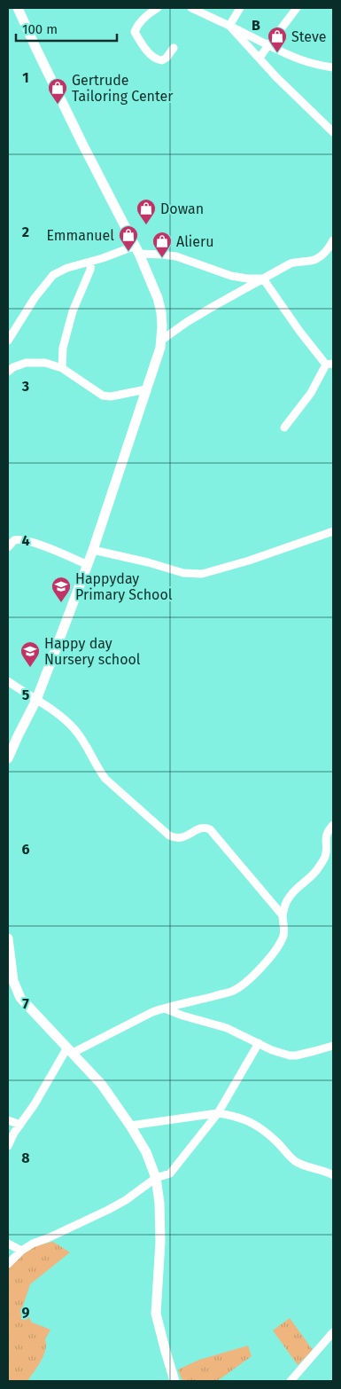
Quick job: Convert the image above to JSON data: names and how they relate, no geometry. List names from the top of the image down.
{
  "places": {
    "shop": [
      "Steve",
      "Gertrude Tailoring Center",
      "Dowan",
      "Emmanuel",
      "Alieru"
    ],
    "school or university": ["Happyday Primary School", "Happy day Nursery school"]
  },
  "scale_bar": "100 m",
  "grid": {
    "columns": ["B"],
    "rows": [
      "1",
      "2",
      "3",
      "4",
      "5",
      "6",
      "7",
      "8",
      "9"
    ]
  }
}
